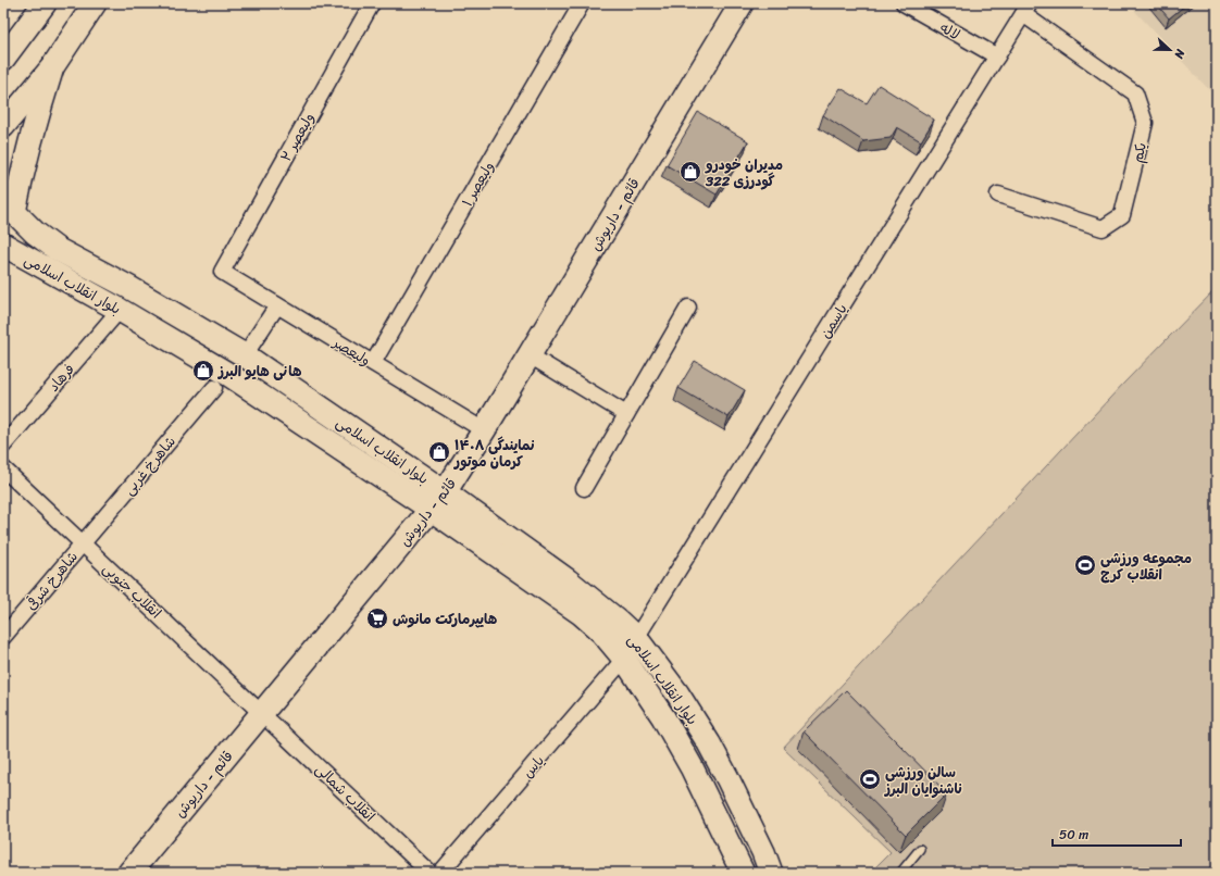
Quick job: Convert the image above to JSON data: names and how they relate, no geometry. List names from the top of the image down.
{
  "streets": {
    "main road": ["قائم - داریوش", "بلوار انقلاب اسلامی"],
    "street": [
      "لاله",
      "ولیعصر ۲",
      "یکم",
      "ولیعصر ۱",
      "یاسمن",
      "ولیعصر",
      "فرهاد",
      "شاهرخ غربی",
      "شاهرخ شرقی",
      "انقلاب جنوبی",
      "یاس",
      "انقلاب شمالی"
    ]
  },
  "crossings": [
    ["لاله", "یاسمن"],
    ["ولیعصر ۲", "ولیعصر"],
    ["یکم", "یاسمن"],
    ["ولیعصر ۱", "ولیعصر"],
    ["قائم - داریوش", "بلوار انقلاب اسلامی"],
    ["قائم - داریوش", "ولیعصر"],
    ["قائم - داریوش", "انقلاب جنوبی"],
    ["قائم - داریوش", "انقلاب شمالی"],
    ["بلوار انقلاب اسلامی", "یاسمن"],
    ["بلوار انقلاب اسلامی", "فرهاد"],
    ["بلوار انقلاب اسلامی", "یاس"],
    ["شاهرخ غربی", "شاهرخ شرقی"],
    ["شاهرخ غربی", "انقلاب جنوبی"],
    ["شاهرخ شرقی", "انقلاب جنوبی"],
    ["انقلاب جنوبی", "انقلاب شمالی"]
  ],
  "places": {
    "shop": ["مدیران خودرو گودرزی 322", "هانی هایو البرز", "نمایندگی ۱۴۰۸ کرمان موتور"],
    "sports": ["مجموعه ورزشی انقلاب کرج", "سالن ورزشی ناشنوایان البرز"],
    "supermarket": ["هایپرمارکت مانوش"]
  },
  "scale_bar": "50 m",
  "north": "right"
}
